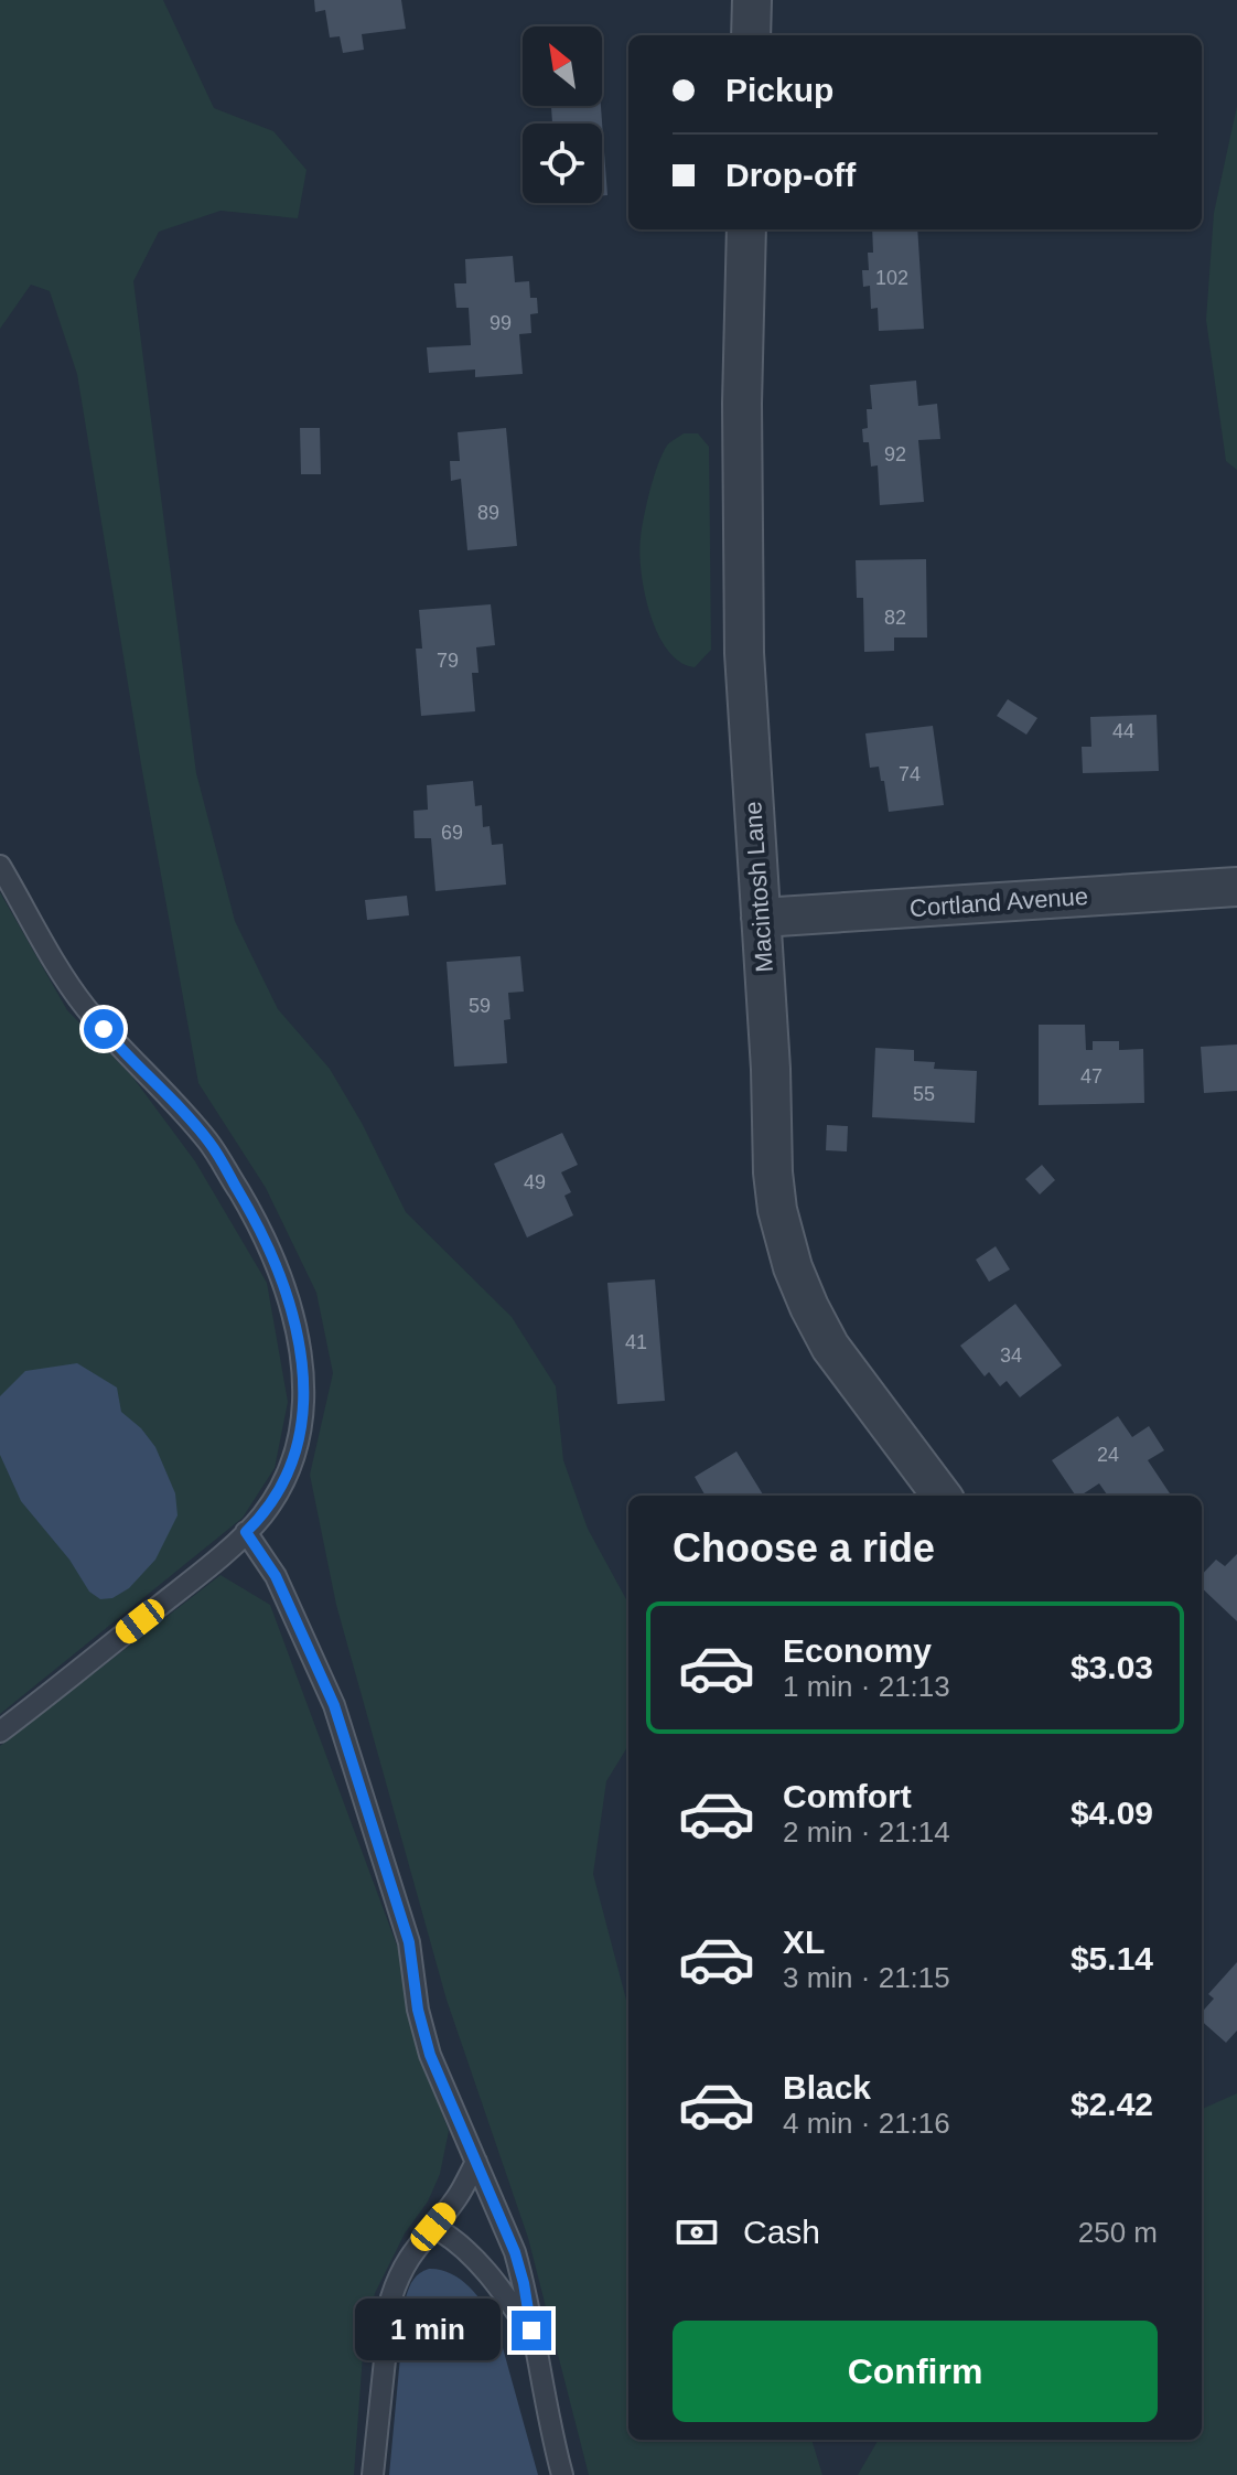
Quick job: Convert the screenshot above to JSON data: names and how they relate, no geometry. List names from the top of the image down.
{
  "streets": {
    "street": ["Macintosh Lane", "Cortland Avenue"]
  },
  "crossings": [
    ["Macintosh Lane", "Cortland Avenue"]
  ],
  "house_numbers": [
    "102",
    "99",
    "92",
    "89",
    "82",
    "79",
    "44",
    "74",
    "69",
    "59",
    "47",
    "55",
    "49",
    "41",
    "34",
    "24"
  ],
  "north": "top left",
  "page": {
    "banner": ["Pickup", "Drop-off"],
    "heading": "Choose a ride",
    "list": [
      {
        "name": "Economy",
        "note": "1 min · 21:13",
        "value": "$3.03"
      },
      {
        "name": "Comfort",
        "note": "2 min · 21:14",
        "value": "$4.09"
      },
      {
        "name": "XL",
        "note": "3 min · 21:15",
        "value": "$5.14"
      },
      {
        "name": "Black",
        "note": "4 min · 21:16",
        "value": "$2.42"
      }
    ],
    "pay": ["Cash", "250 m"],
    "bubble": "1 min",
    "buttons": "Confirm"
  }
}
